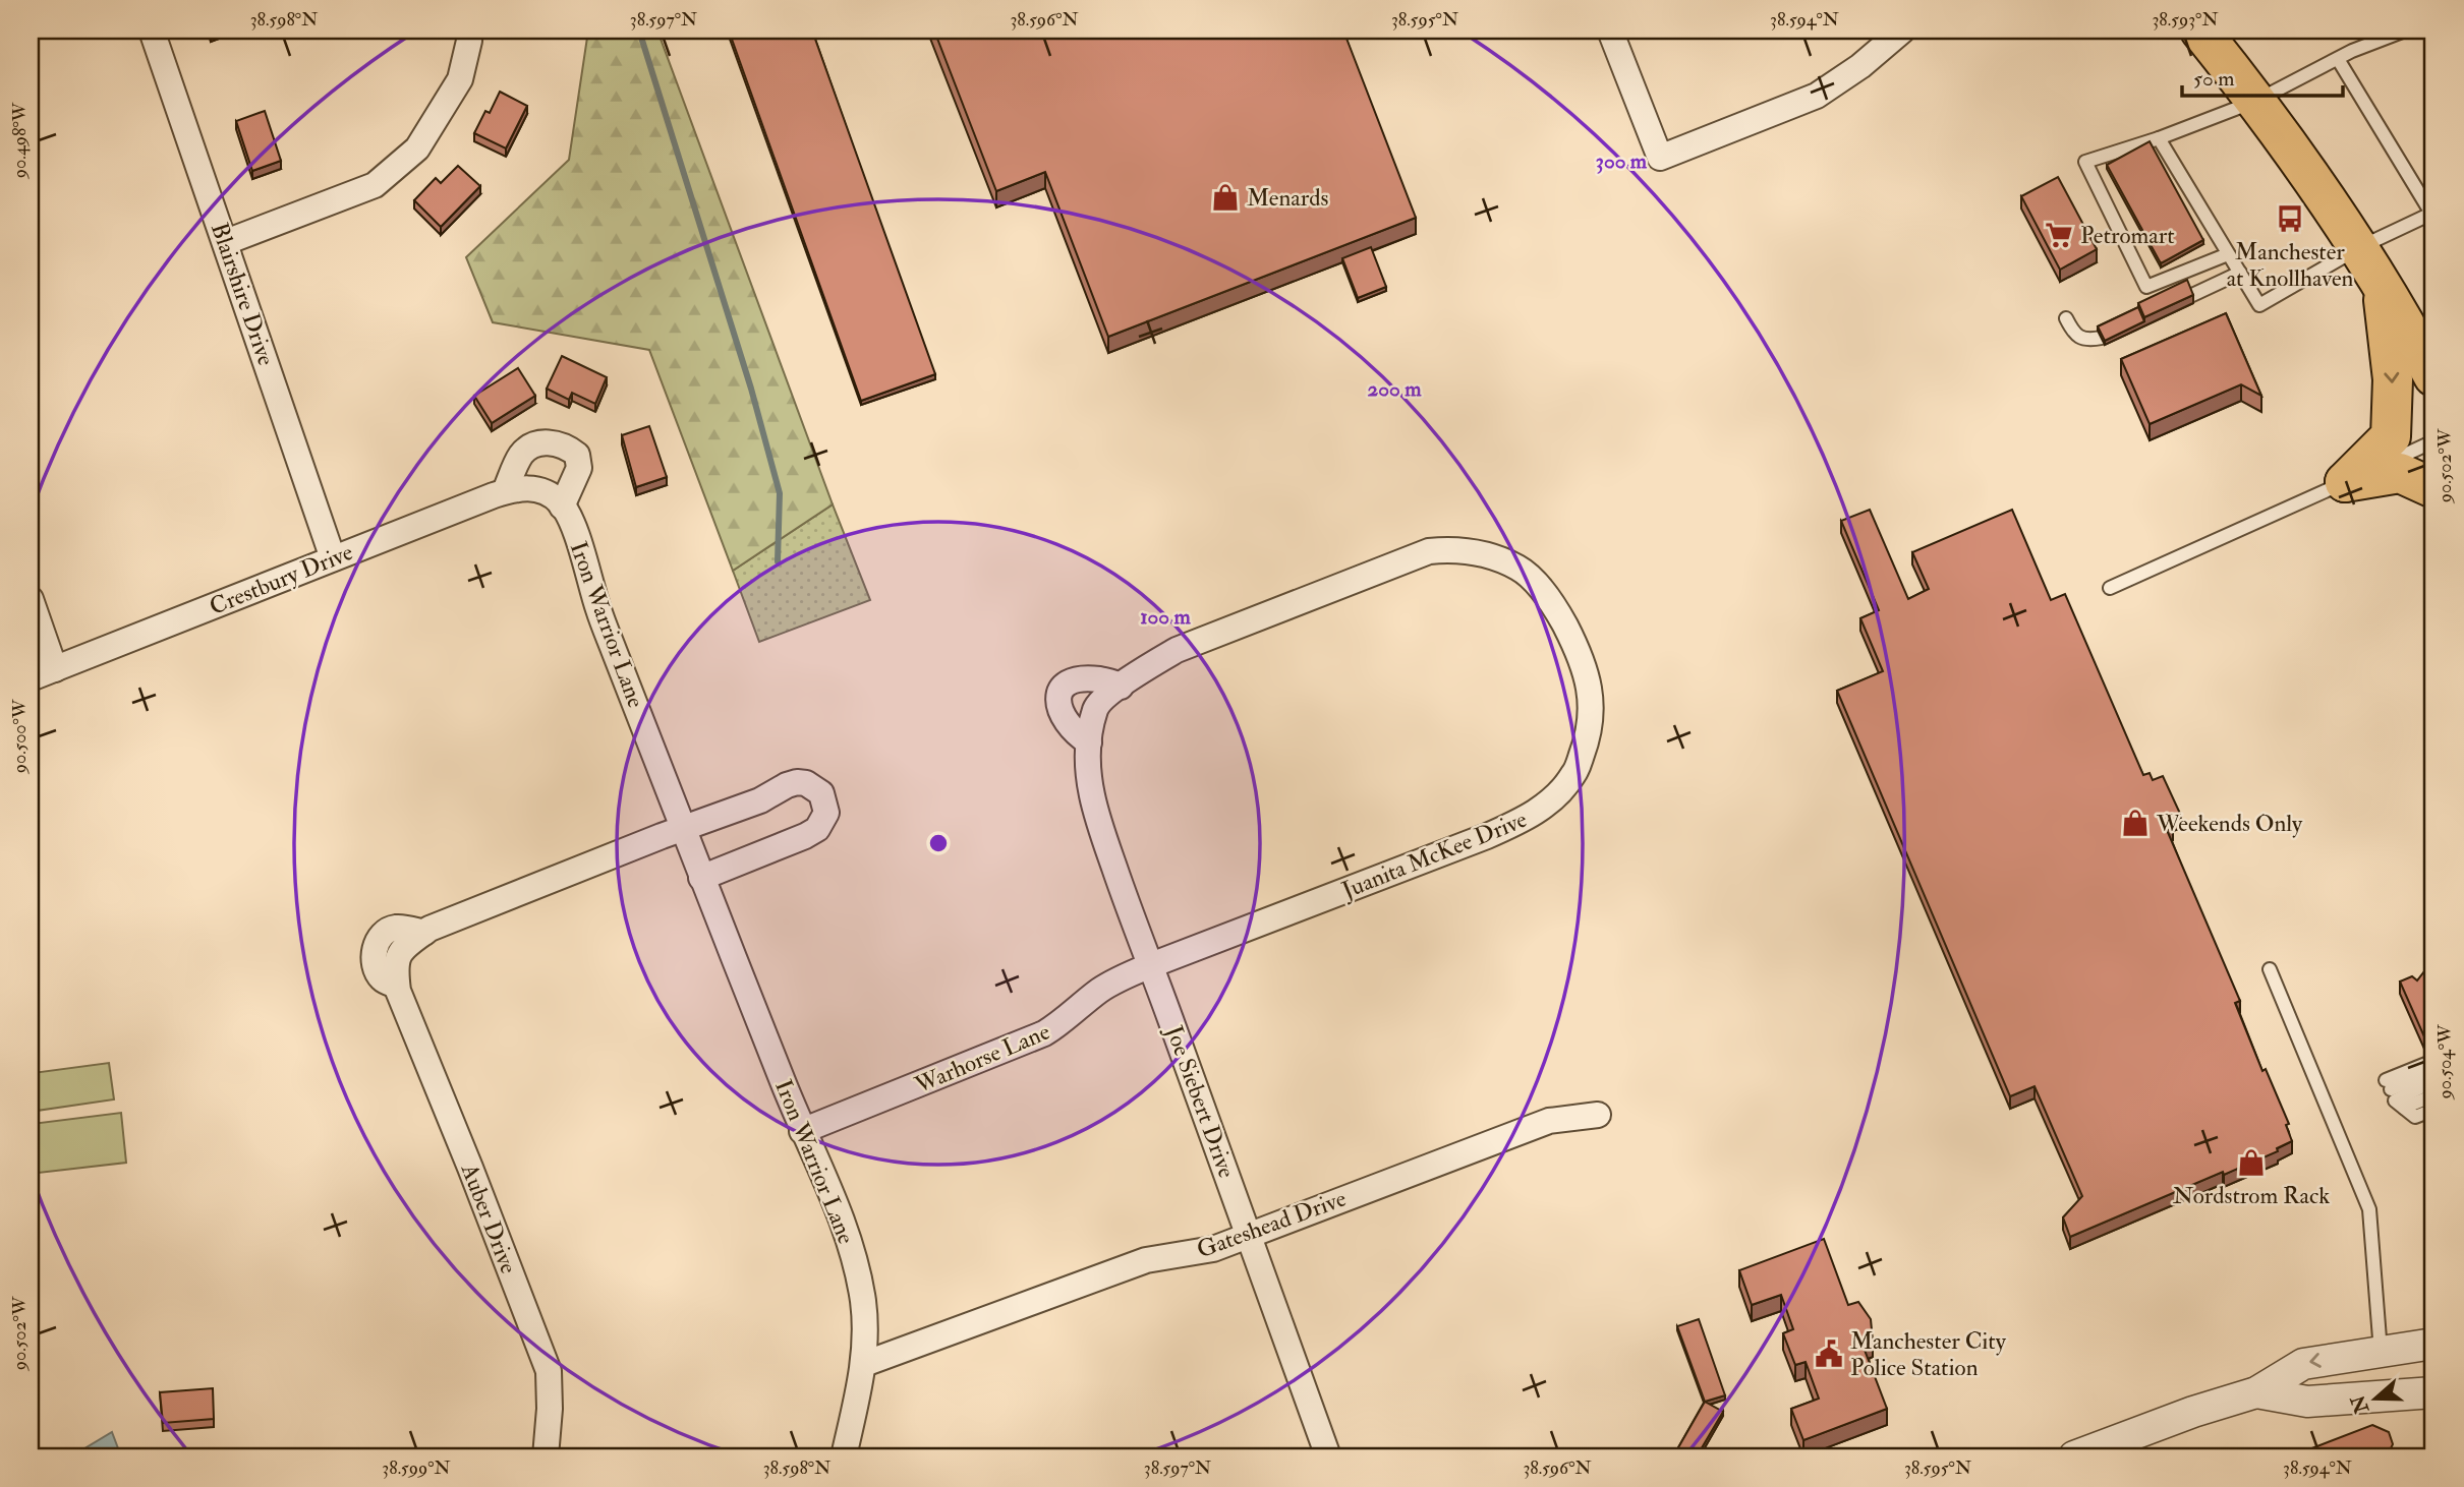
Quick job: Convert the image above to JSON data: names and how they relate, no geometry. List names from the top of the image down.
{
  "streets": {
    "street": [
      "Blairshire Drive",
      "Crestbury Drive",
      "Iron Warrior Lane",
      "Juanita McKee Drive",
      "Warhorse Lane",
      "Joe Siebert Drive",
      "Auber Drive",
      "Gateshead Drive"
    ]
  },
  "crossings": [
    ["Blairshire Drive", "Crestbury Drive"],
    ["Crestbury Drive", "Iron Warrior Lane"],
    ["Iron Warrior Lane", "Warhorse Lane"],
    ["Iron Warrior Lane", "Auber Drive"],
    ["Iron Warrior Lane", "Gateshead Drive"],
    ["Juanita McKee Drive", "Warhorse Lane"],
    ["Juanita McKee Drive", "Joe Siebert Drive"],
    ["Warhorse Lane", "Joe Siebert Drive"],
    ["Joe Siebert Drive", "Gateshead Drive"]
  ],
  "places": {
    "shop": ["Menards", "Weekends Only", "Nordstrom Rack"],
    "bus stop": ["Manchester at Knollhaven"],
    "supermarket": ["Petromart"],
    "public building": ["Manchester City Police Station"]
  },
  "scale_bar": "50 m",
  "north": "left",
  "coordinates": [
    "38.598°N",
    "38.597°N",
    "38.596°N",
    "38.595°N",
    "38.594°N",
    "38.593°N",
    "90.498°W",
    "90.502°W",
    "90.500°W",
    "90.504°W",
    "38.599°N"
  ],
  "rings": ["300 m", "200 m", "100 m"]
}
